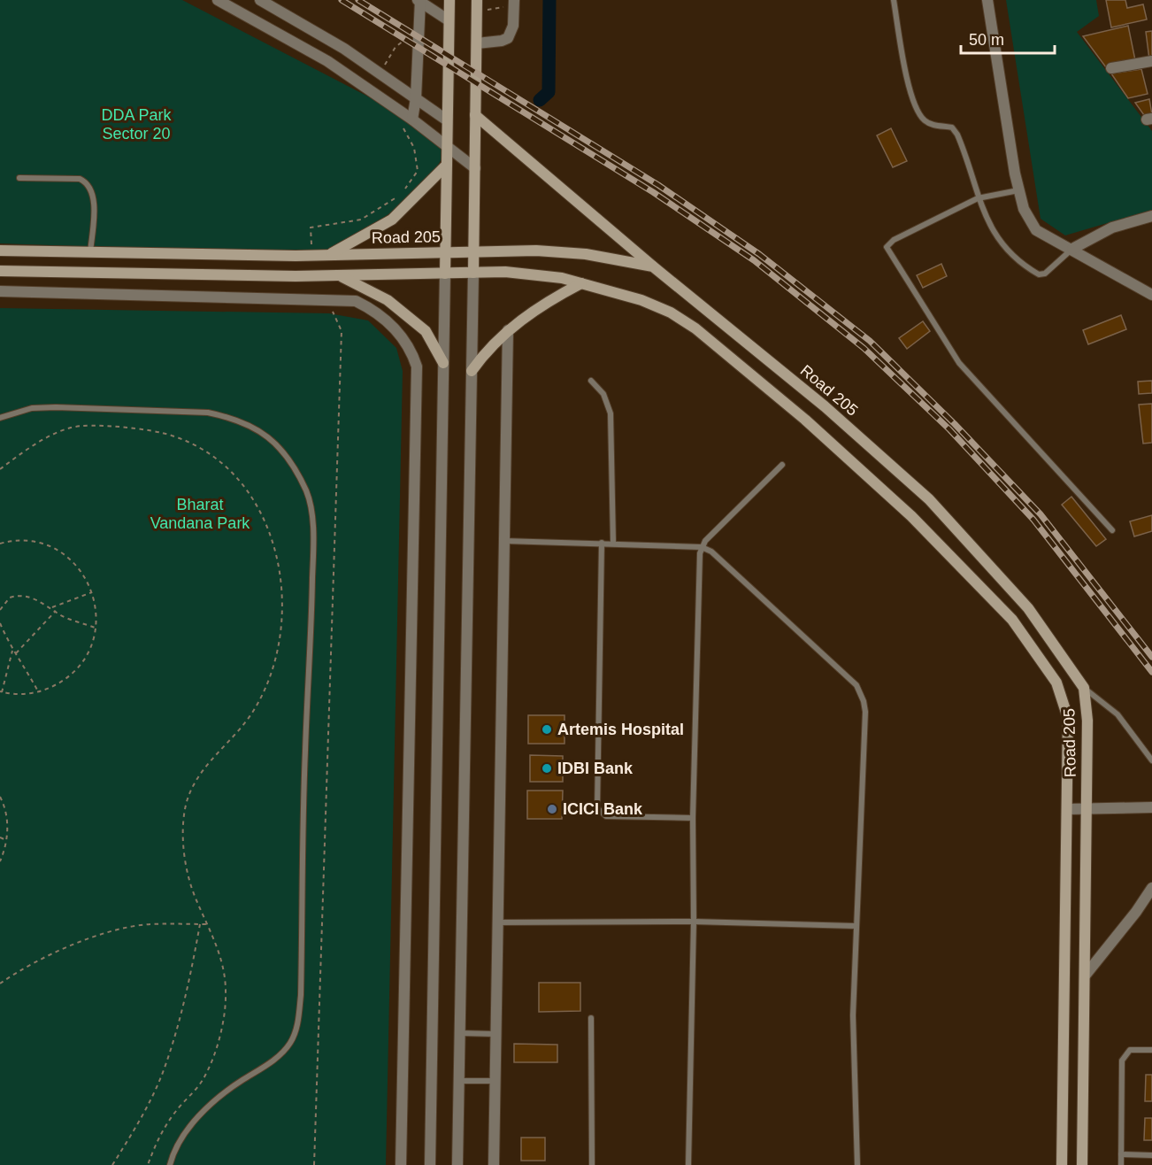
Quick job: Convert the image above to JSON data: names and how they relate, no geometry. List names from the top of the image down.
{
  "streets": {
    "main road": ["Road 205"]
  },
  "parks": ["DDA Park Sector 20", "Bharat Vandana Park"],
  "places": ["Artemis Hospital", "IDBI Bank", "ICICI Bank"],
  "scale_bar": "50 m"
}
